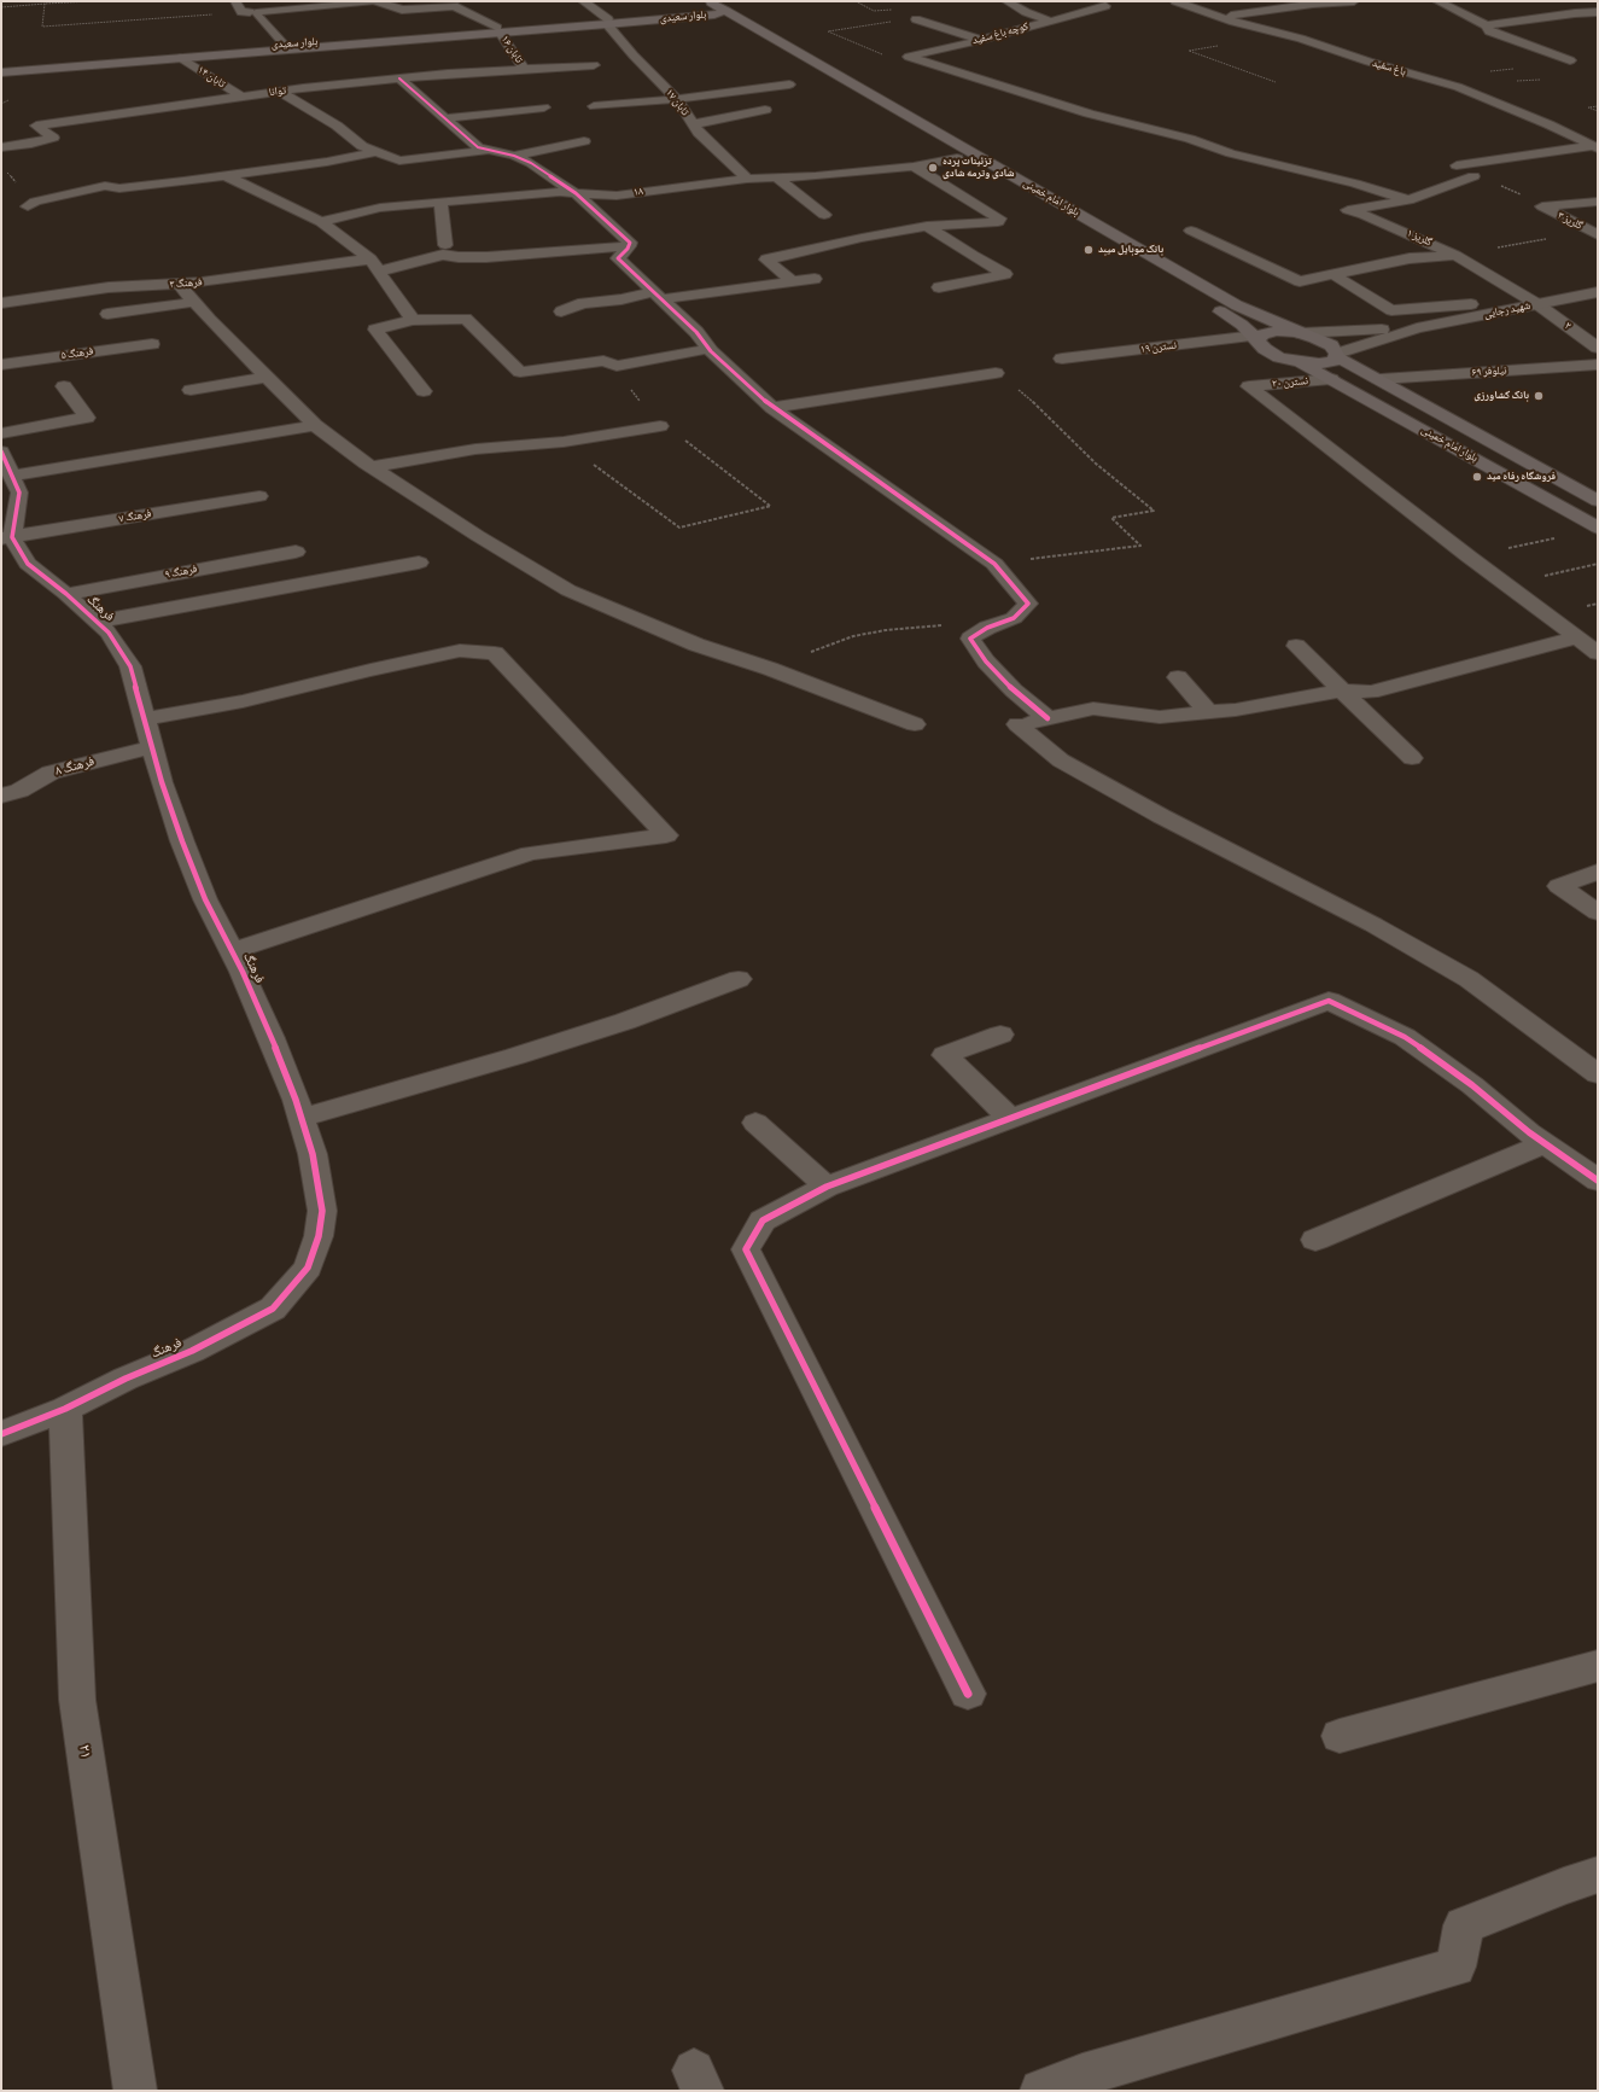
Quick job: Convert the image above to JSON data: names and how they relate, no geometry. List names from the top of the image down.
{
  "streets": {
    "main road": ["بلوار سعیدی", "بلوار امام خمینی"],
    "street": [
      "کوچه باغ سفید",
      "تابان ۱۶",
      "باغ سفید",
      "تابان ۱۴",
      "توانا",
      "تابان ۱۷",
      "۱۸",
      "گلریز ۳",
      "گلریز ۱",
      "فرهنگ ۳",
      "شهید رجایی",
      "۲",
      "نسترن ۱۹",
      "فرهنگ ۵",
      "نیلوفر ۶۹",
      "نسترن ۲۰",
      "فرهنگ ۷",
      "فرهنگ ۹",
      "فرهنگ",
      "فرهنگ ۸",
      "۲۱"
    ]
  },
  "crossings": [
    ["بلوار سعیدی", "تابان ۱۶"],
    ["بلوار سعیدی", "تابان ۱۴"],
    ["بلوار سعیدی", "تابان ۱۷"],
    ["بلوار سعیدی", "بلوار امام خمینی"],
    ["تابان ۱۶", "توانا"],
    ["تابان ۱۴", "توانا"],
    ["تابان ۱۷", "۱۸"],
    ["۱۸", "بلوار امام خمینی"],
    ["بلوار امام خمینی", "نیلوفر ۶۹"],
    ["بلوار امام خمینی", "نسترن ۲۰"],
    ["گلریز ۱", "شهید رجایی"],
    ["گلریز ۱", "۲"],
    ["شهید رجایی", "۲"],
    ["فرهنگ ۷", "فرهنگ"],
    ["فرهنگ ۹", "فرهنگ"],
    ["فرهنگ", "فرهنگ ۸"],
    ["فرهنگ", "۲۱"]
  ],
  "places": [
    "تزئینات پرده شادی وترمه شادی",
    "بانک موبایل میبد",
    "بانک کشاورزی",
    "فروشگاه رفاه مید"
  ]
}
